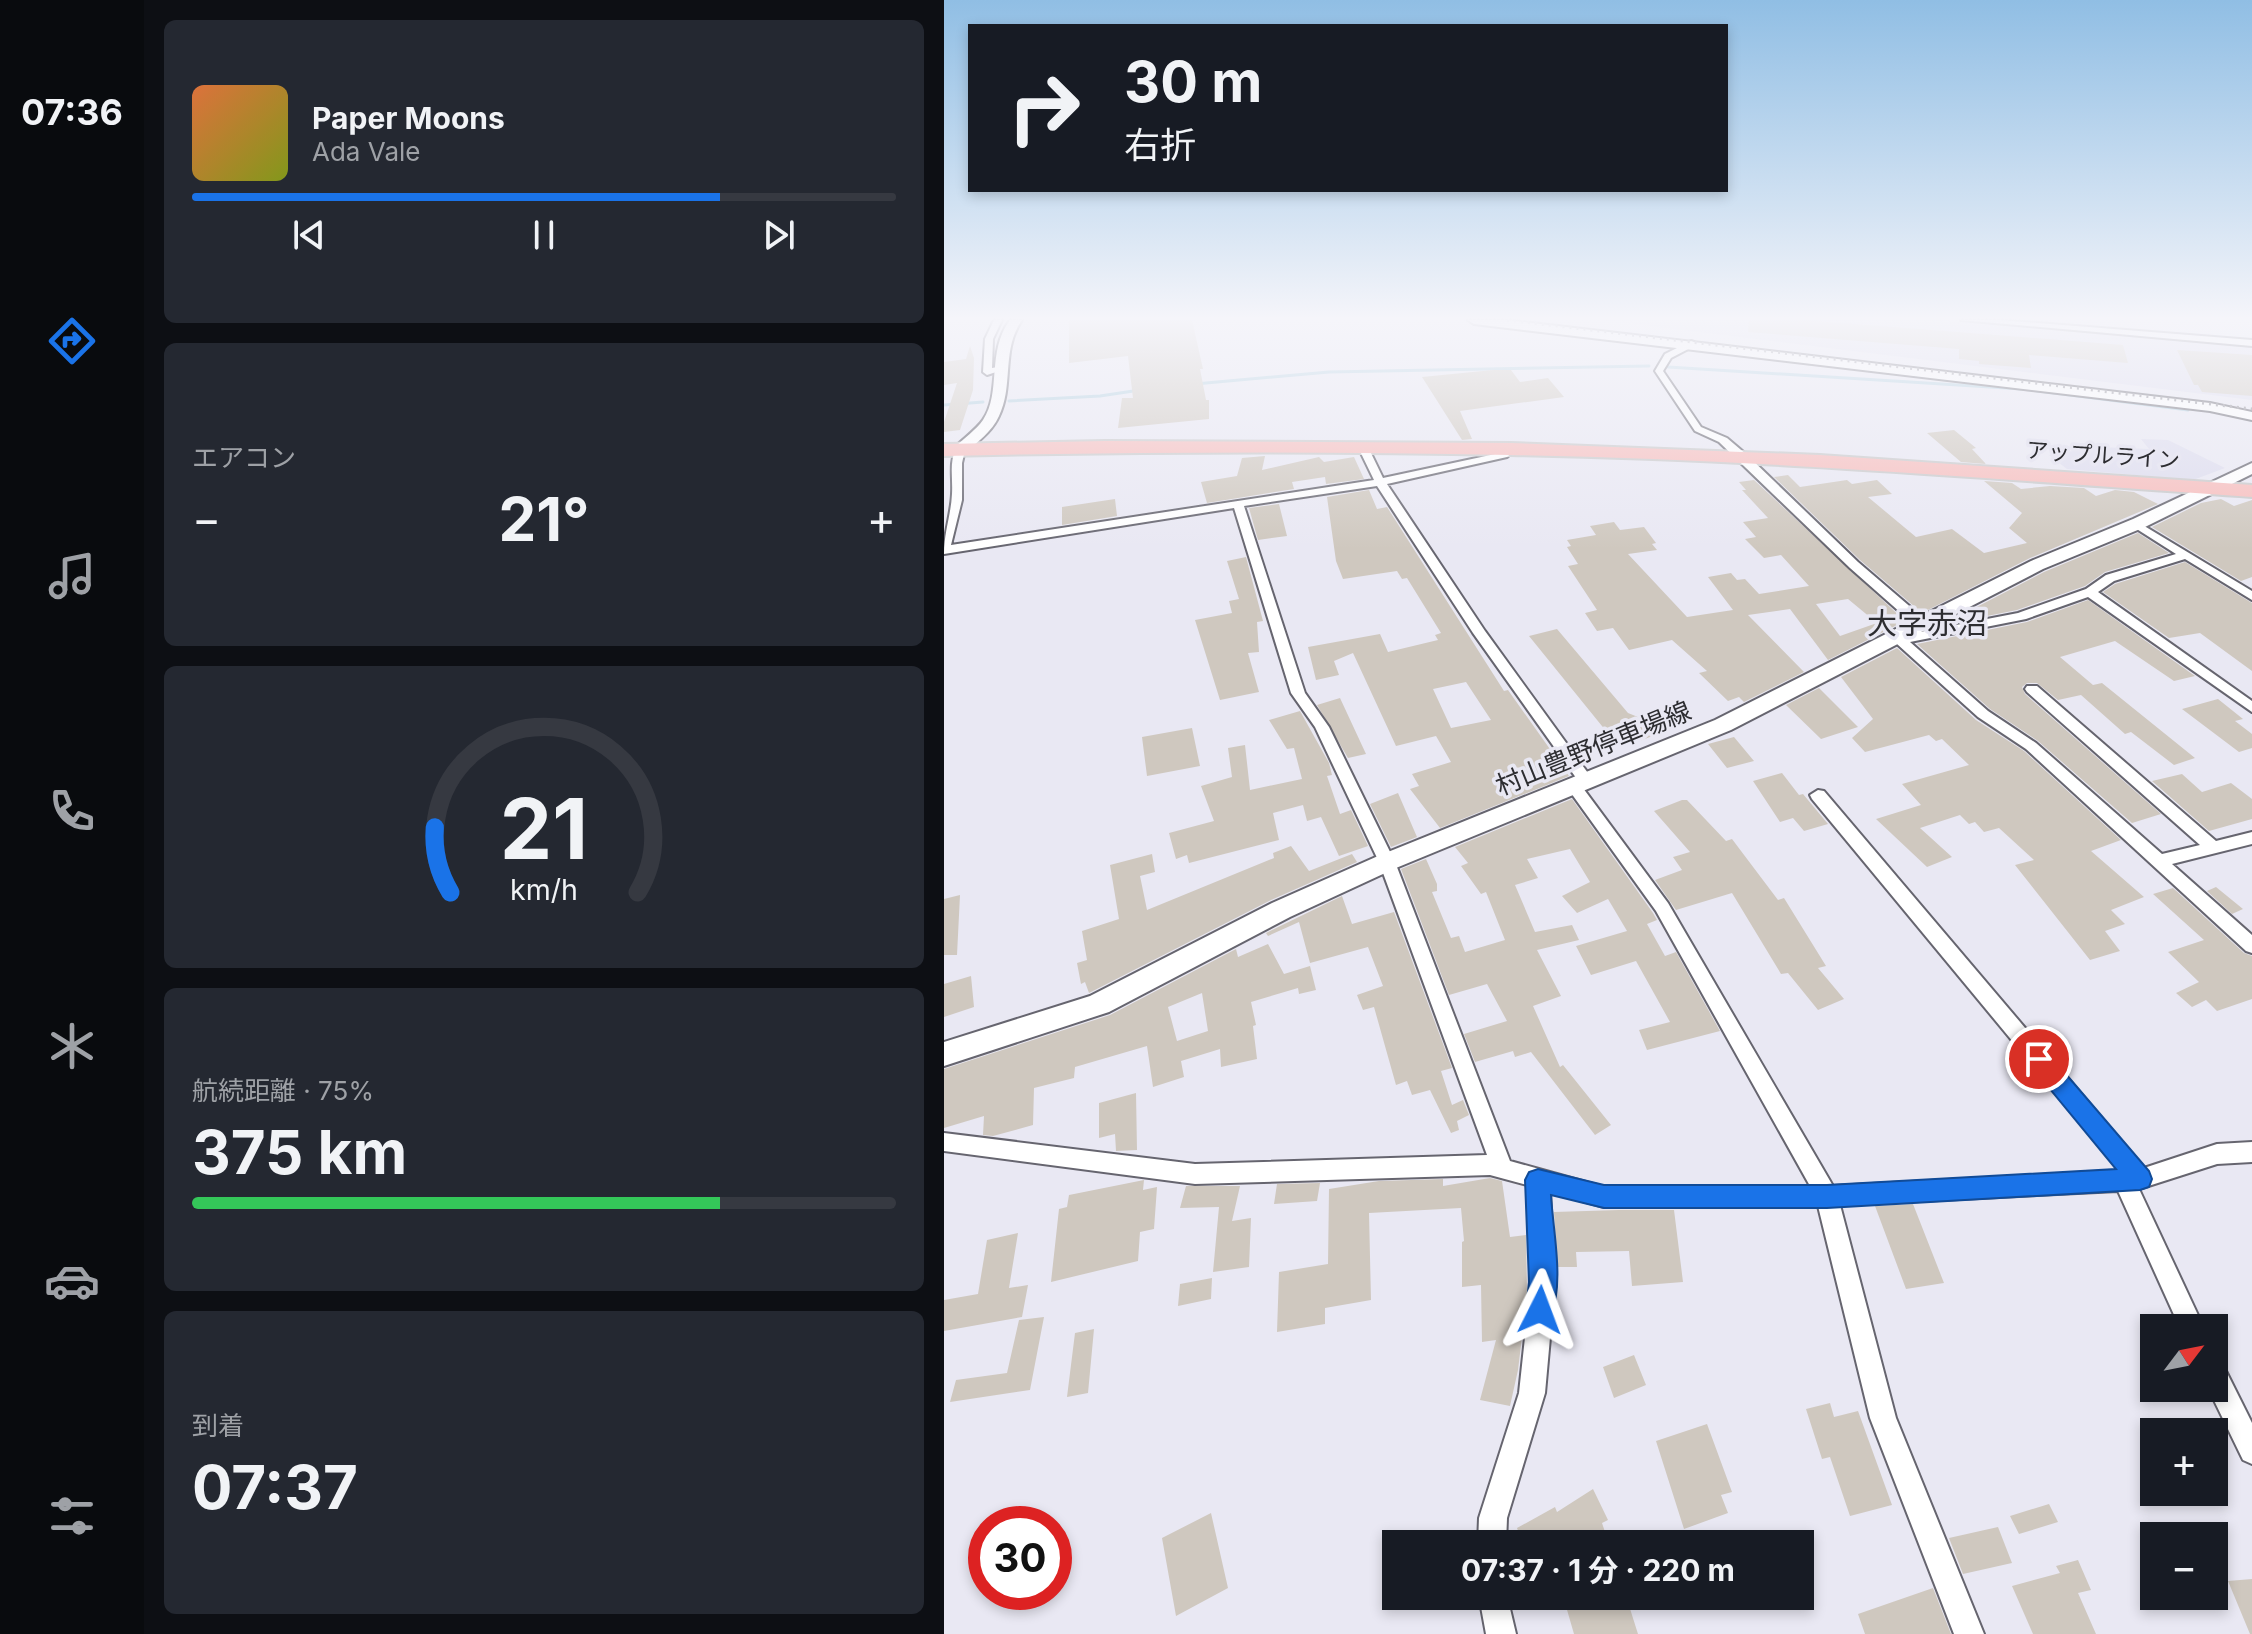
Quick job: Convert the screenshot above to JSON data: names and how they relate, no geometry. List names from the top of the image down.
{
  "streets": {
    "highway": ["アップルライン"],
    "street": ["村山豊野停車場線"]
  },
  "crossings": [
    ["アップルライン", "村山豊野停車場線"]
  ],
  "districts": ["大字赤沼"],
  "north": "top right",
  "page": {
    "tabs": "07:36",
    "turn": ["30 m", "右折"],
    "song": ["Paper Moons", "Ada Vale"],
    "tile": [
      "エアコン",
      ["航続距離 · 75%", "375 km"],
      ["到着", "07:37"]
    ],
    "heat": ["−", "21°", "+"],
    "map_buttons": ["+", "−"],
    "limit": "30",
    "trip": "07:37 · 1 分 · 220 m",
    "gauge": ["21", "km/h"]
  }
}
